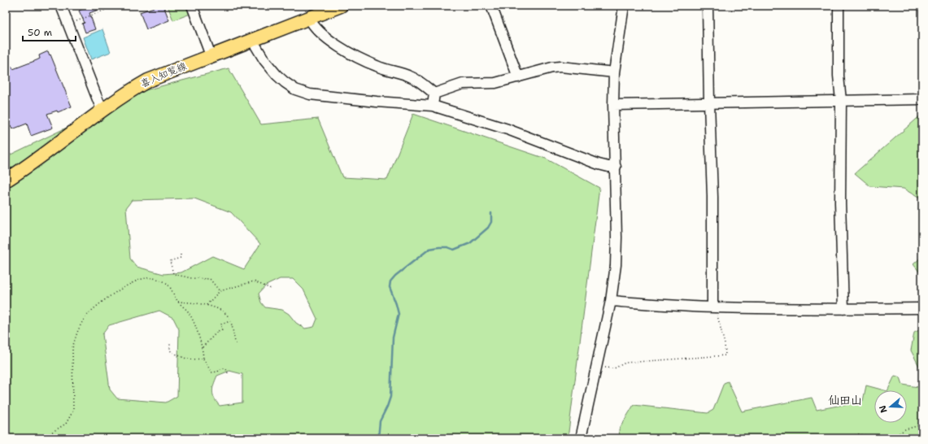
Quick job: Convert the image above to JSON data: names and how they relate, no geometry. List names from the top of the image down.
{
  "streets": {
    "main road": ["喜入知覧線"]
  },
  "districts": ["仙田山"],
  "scale_bar": "50 m",
  "north": "left"
}
